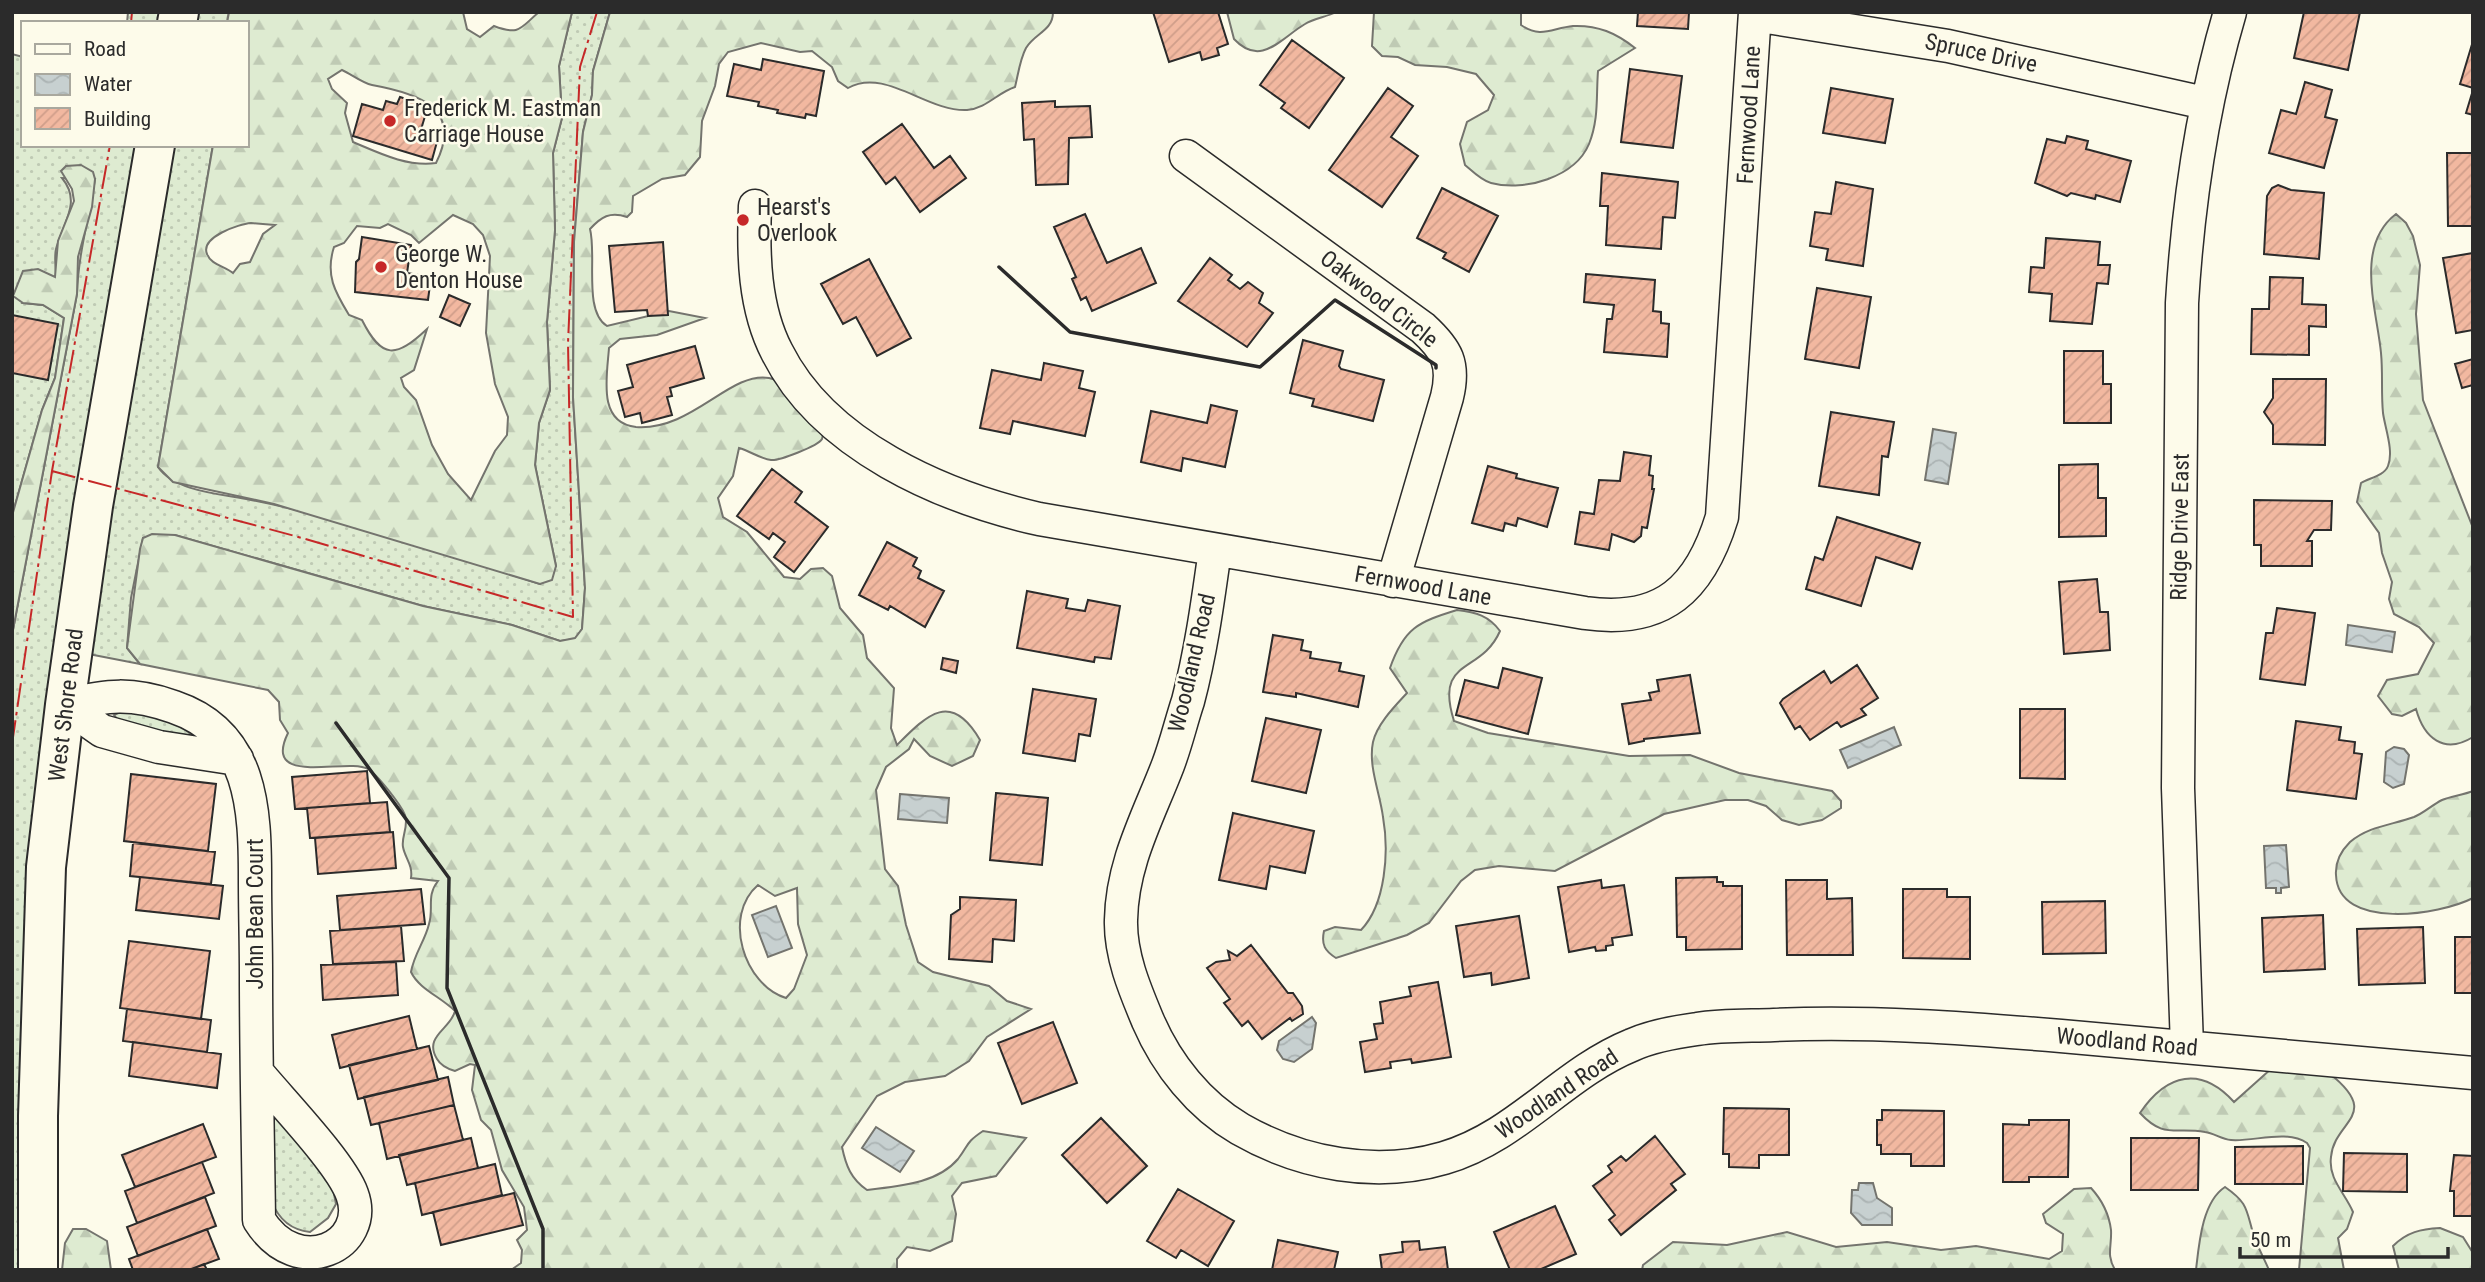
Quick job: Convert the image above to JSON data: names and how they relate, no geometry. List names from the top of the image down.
{
  "streets": {
    "main road": ["West Shore Road"],
    "street": [
      "Spruce Drive",
      "Fernwood Lane",
      "Oakwood Circle",
      "Ridge Drive East",
      "Woodland Road",
      "John Bean Court"
    ]
  },
  "crossings": [
    ["Spruce Drive", "Fernwood Lane"],
    ["Spruce Drive", "Ridge Drive East"],
    ["Fernwood Lane", "Oakwood Circle"],
    ["Fernwood Lane", "Woodland Road"],
    ["Ridge Drive East", "Woodland Road"],
    ["West Shore Road", "John Bean Court"]
  ],
  "places": ["Frederick M. Eastman Carriage House", "Hearst's Overlook", "George W. Denton House"],
  "legend": ["Road", "Water", "Building"],
  "scale_bar": "50 m"
}
